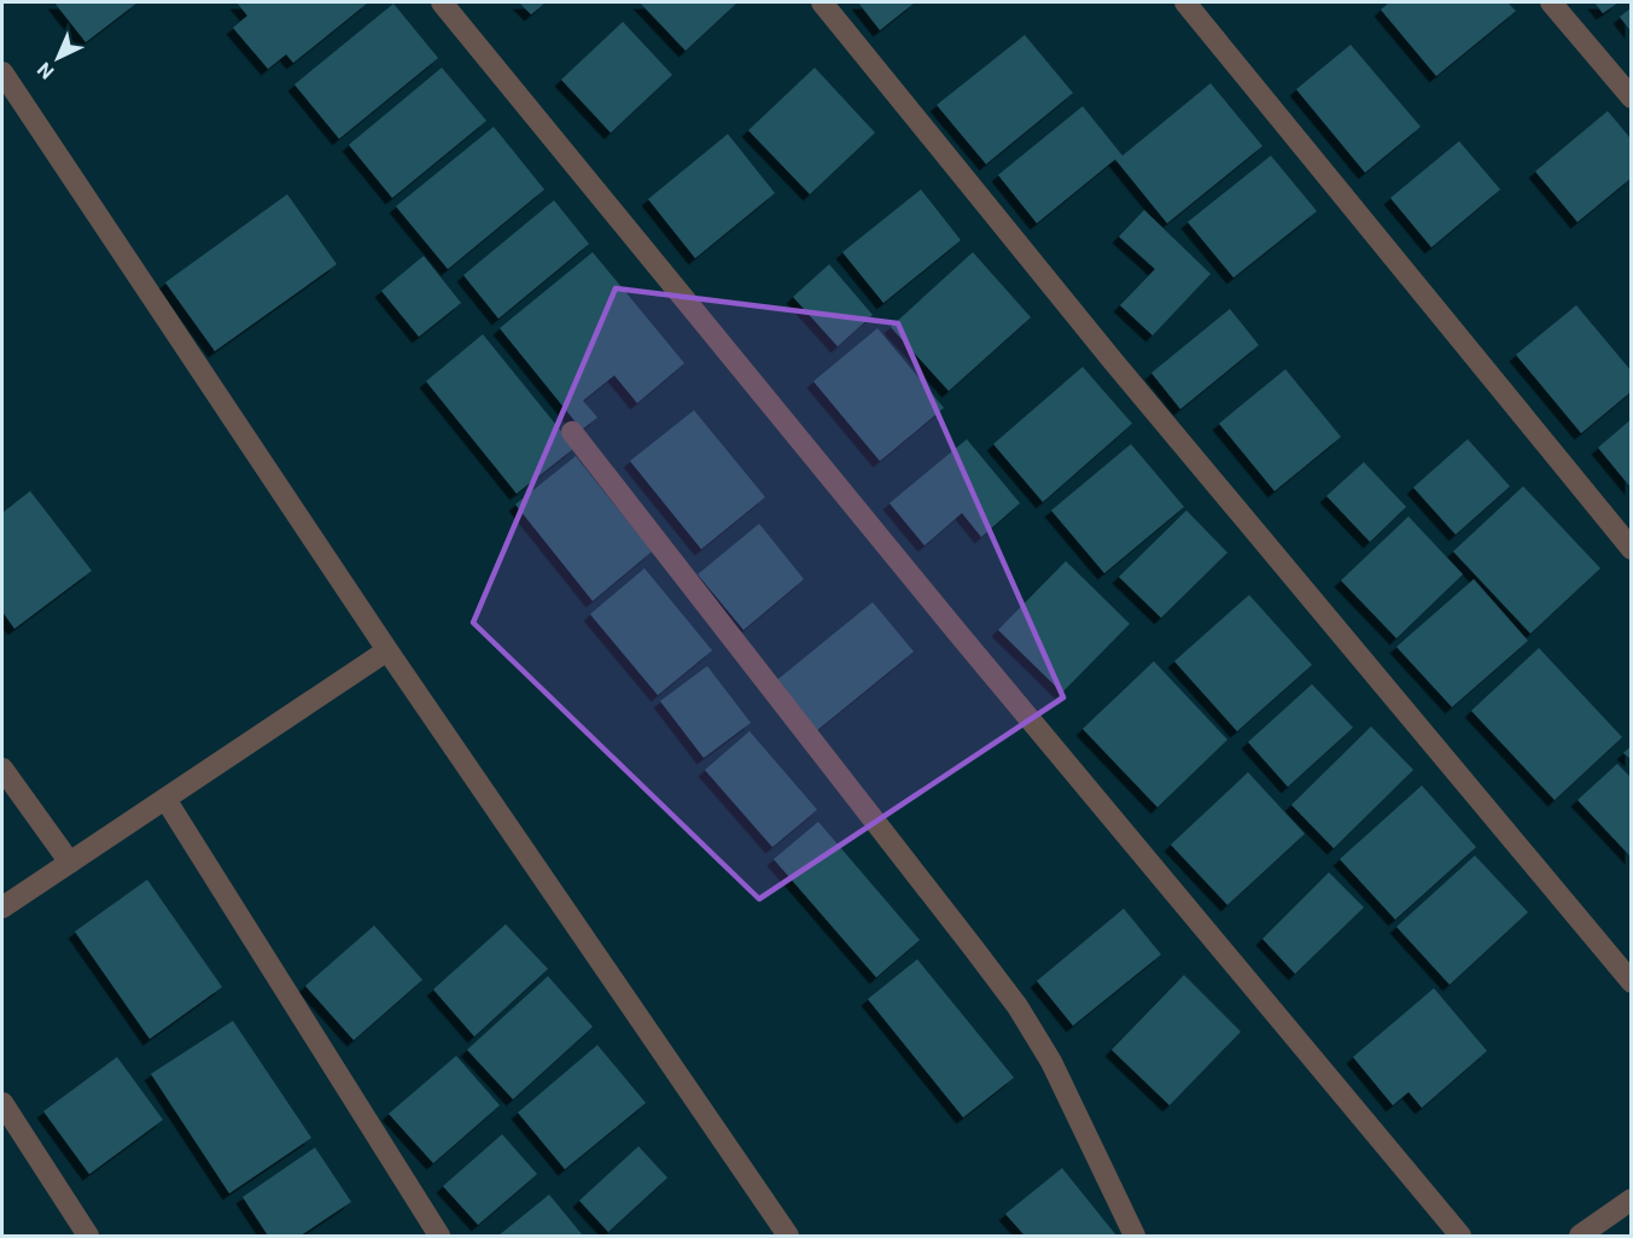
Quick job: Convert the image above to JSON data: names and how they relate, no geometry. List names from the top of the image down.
{
  "north": "bottom left"
}
